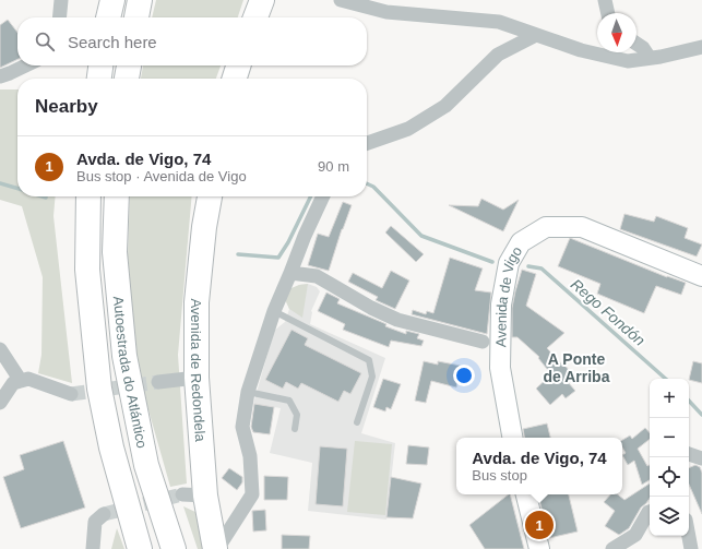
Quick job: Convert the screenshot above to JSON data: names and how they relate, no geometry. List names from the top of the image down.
{
  "streets": {
    "highway": ["Avenida de Redondela", "Autoestrada do Atlántico"],
    "main road": ["Avenida de Vigo"]
  },
  "districts": ["A Ponte de Arriba"],
  "water": ["Rego Fondón"],
  "north": "bottom",
  "page": {
    "search": "Search here",
    "heading": "Nearby",
    "list": [
      {
        "mark": "1",
        "name": "Avda. de Vigo, 74",
        "note": "Bus stop · Avenida de Vigo",
        "value": "90 m"
      }
    ],
    "map_buttons": ["+", "−"],
    "popup": ["Avda. de Vigo, 74", "Bus stop"],
    "pins": "1"
  }
}
